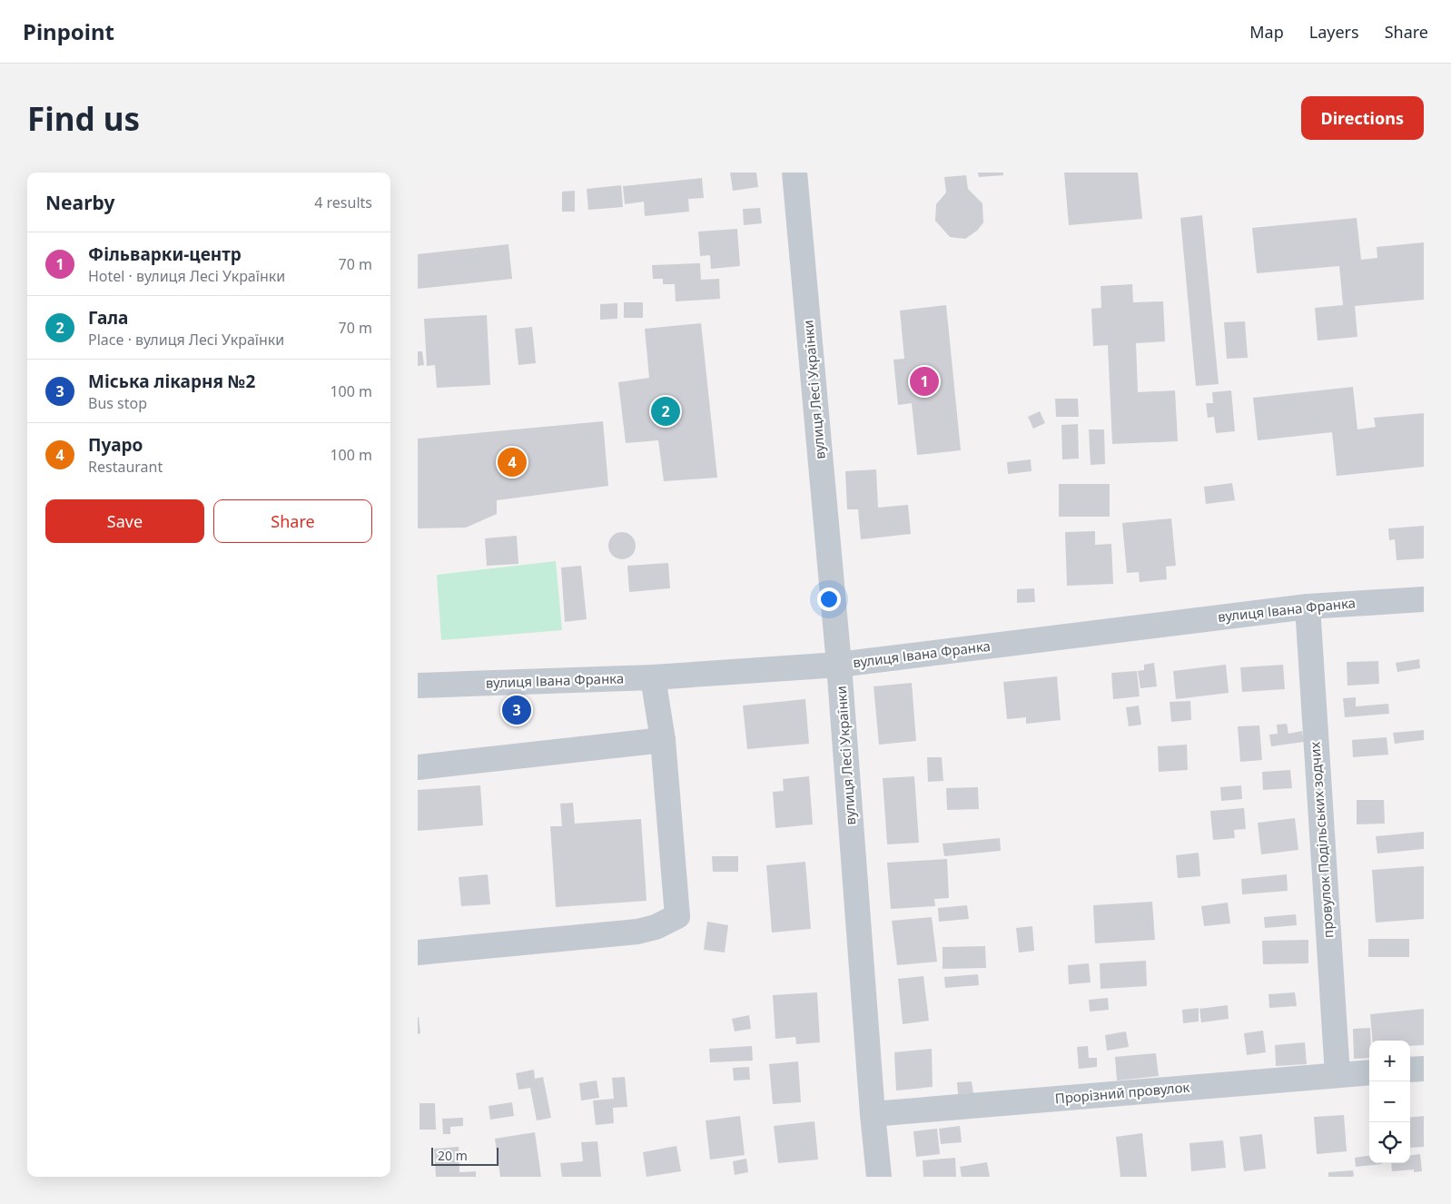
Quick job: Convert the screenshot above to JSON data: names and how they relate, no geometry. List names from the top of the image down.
{
  "streets": {
    "street": [
      "вулиця Лесі Українки",
      "вулиця Івана Франка",
      "провулок Подільських зодчих",
      "Прорізний провулок"
    ]
  },
  "crossings": [
    ["вулиця Лесі Українки", "вулиця Івана Франка"],
    ["вулиця Лесі Українки", "Прорізний провулок"],
    ["вулиця Івана Франка", "провулок Подільських зодчих"],
    ["провулок Подільських зодчих", "Прорізний провулок"]
  ],
  "scale_bar": "20 m",
  "page": {
    "header": "Pinpoint",
    "nav": ["Map", "Layers", "Share"],
    "buttons": [
      "Directions",
      ["Save", "Share"]
    ],
    "title": "Find us",
    "heading": ["Nearby", "4 results"],
    "list": [
      {
        "mark": "1",
        "name": "Фільварки-центр",
        "note": "Hotel · вулиця Лесі Українки",
        "value": "70 m"
      },
      {
        "mark": "2",
        "name": "Гала",
        "note": "Place · вулиця Лесі Українки",
        "value": "70 m"
      },
      {
        "mark": "3",
        "name": "Міська лікарня №2",
        "note": "Bus stop",
        "value": "100 m"
      },
      {
        "mark": "4",
        "name": "Пуаро",
        "note": "Restaurant",
        "value": "100 m"
      }
    ],
    "pins": [
      "1",
      "2",
      "4",
      "3"
    ],
    "map_buttons": ["+", "−"],
    "scale": "20 m"
  }
}
